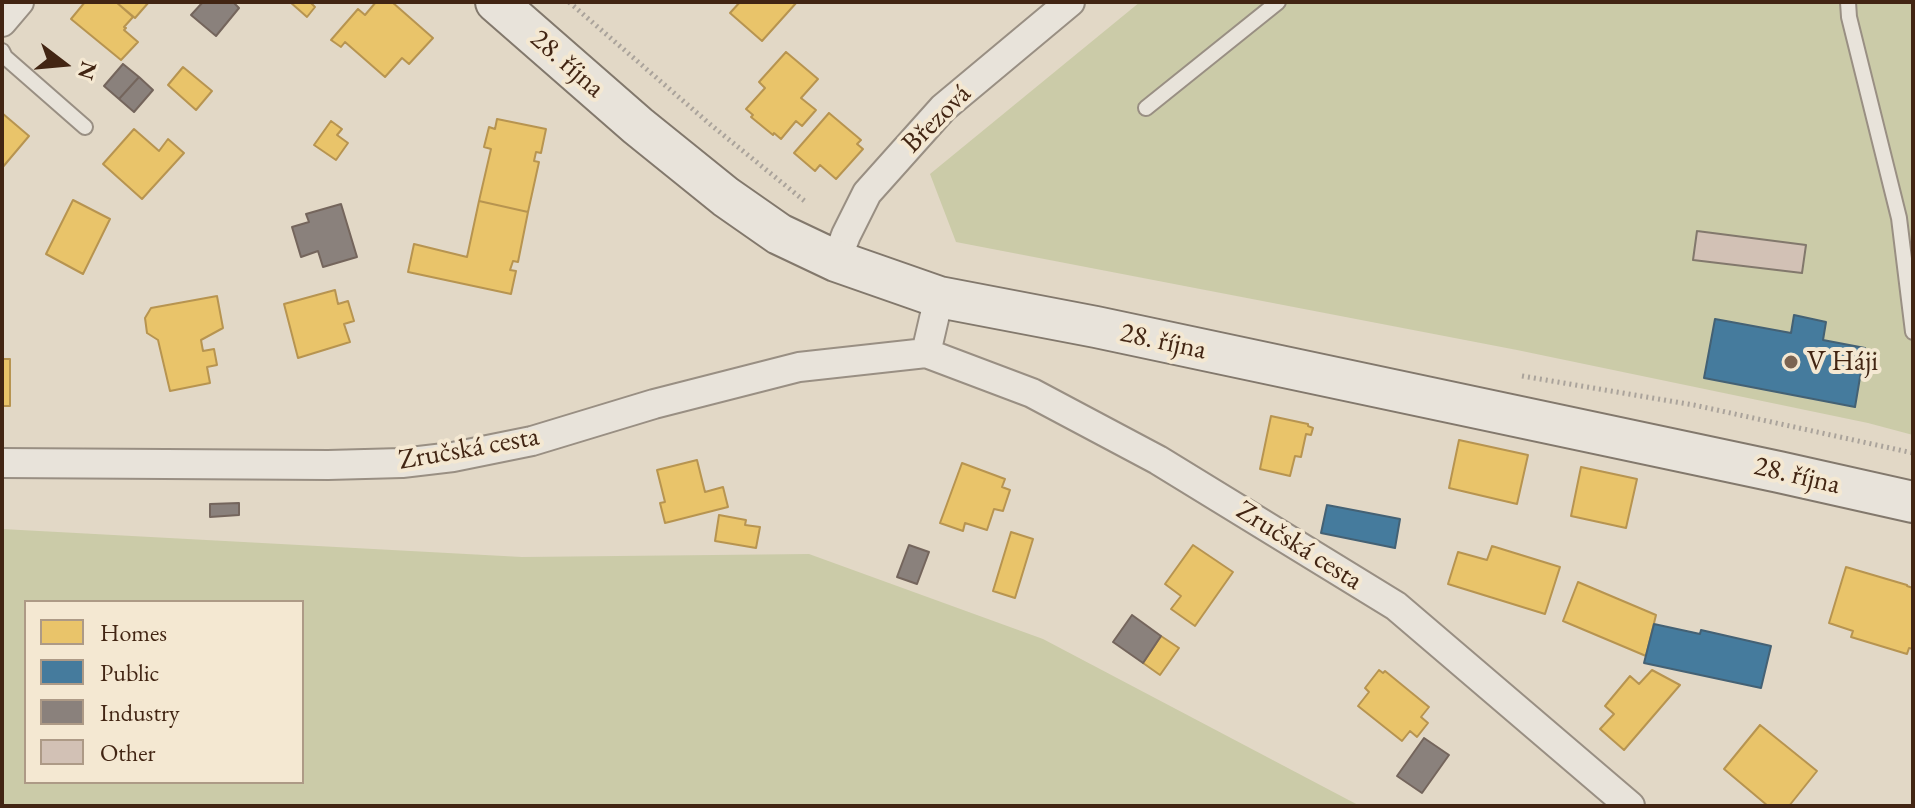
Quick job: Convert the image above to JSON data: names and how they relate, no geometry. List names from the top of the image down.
{
  "streets": {
    "main road": ["28. října"],
    "street": ["Březová", "Zručská cesta"]
  },
  "crossings": [
    ["28. října", "Březová"]
  ],
  "places": ["V Háji"],
  "legend": [
    "Homes",
    "Public",
    "Industry",
    "Other"
  ],
  "north": "right"
}
